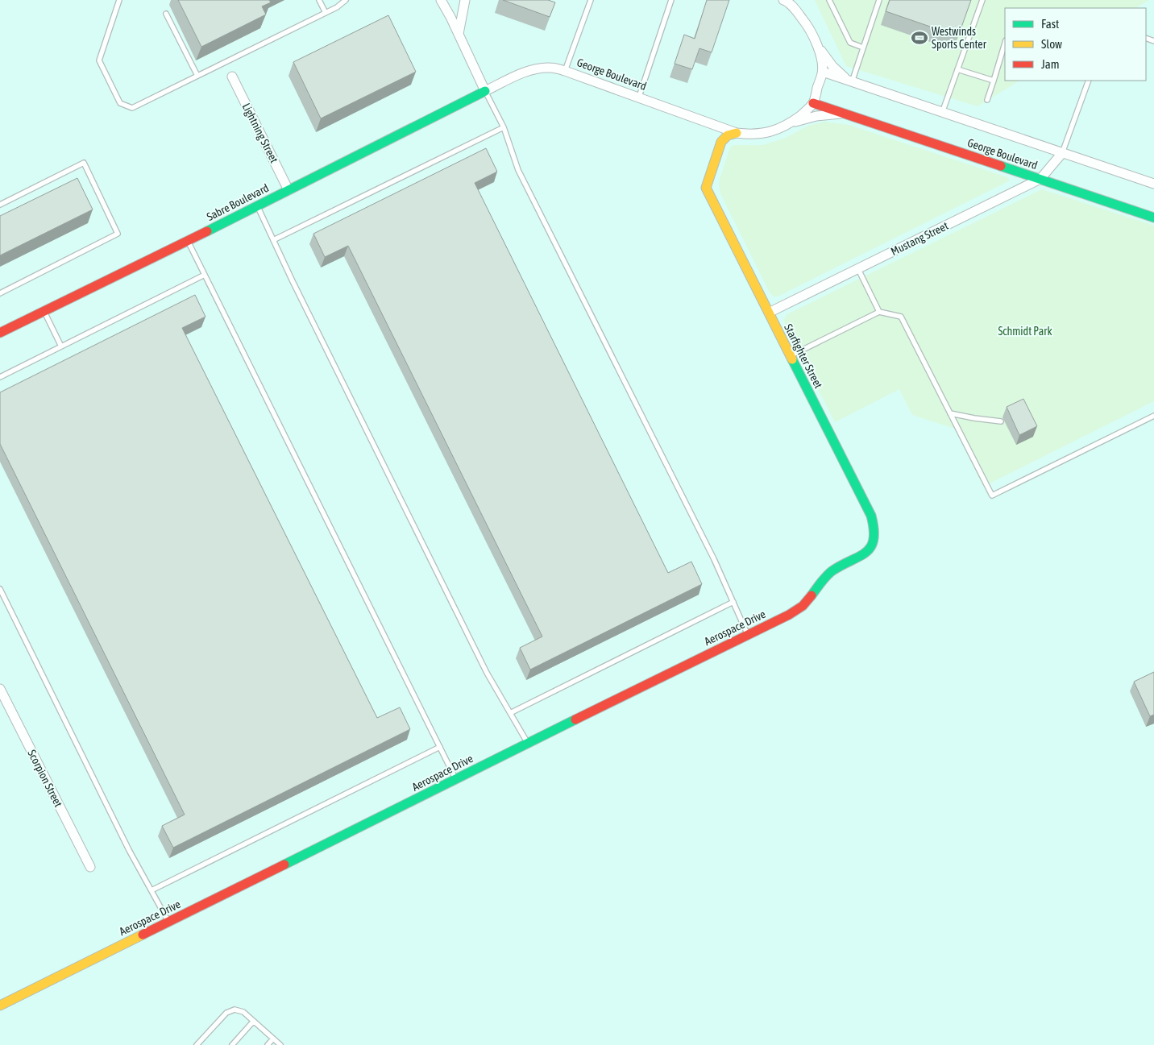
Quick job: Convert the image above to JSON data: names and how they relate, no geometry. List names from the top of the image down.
{
  "streets": {
    "street": [
      "George Boulevard",
      "Lightning Street",
      "Sabre Boulevard",
      "Mustang Street",
      "Starfighter Street",
      "Aerospace Drive",
      "Scorpion Street"
    ]
  },
  "crossings": [
    ["George Boulevard", "Sabre Boulevard"],
    ["George Boulevard", "Mustang Street"],
    ["George Boulevard", "Starfighter Street"],
    ["Lightning Street", "Sabre Boulevard"],
    ["Mustang Street", "Starfighter Street"],
    ["Starfighter Street", "Aerospace Drive"]
  ],
  "parks": ["Schmidt Park"],
  "places": {
    "sports": ["Westwinds Sports Center"]
  },
  "legend": ["Fast", "Slow", "Jam"]
}
